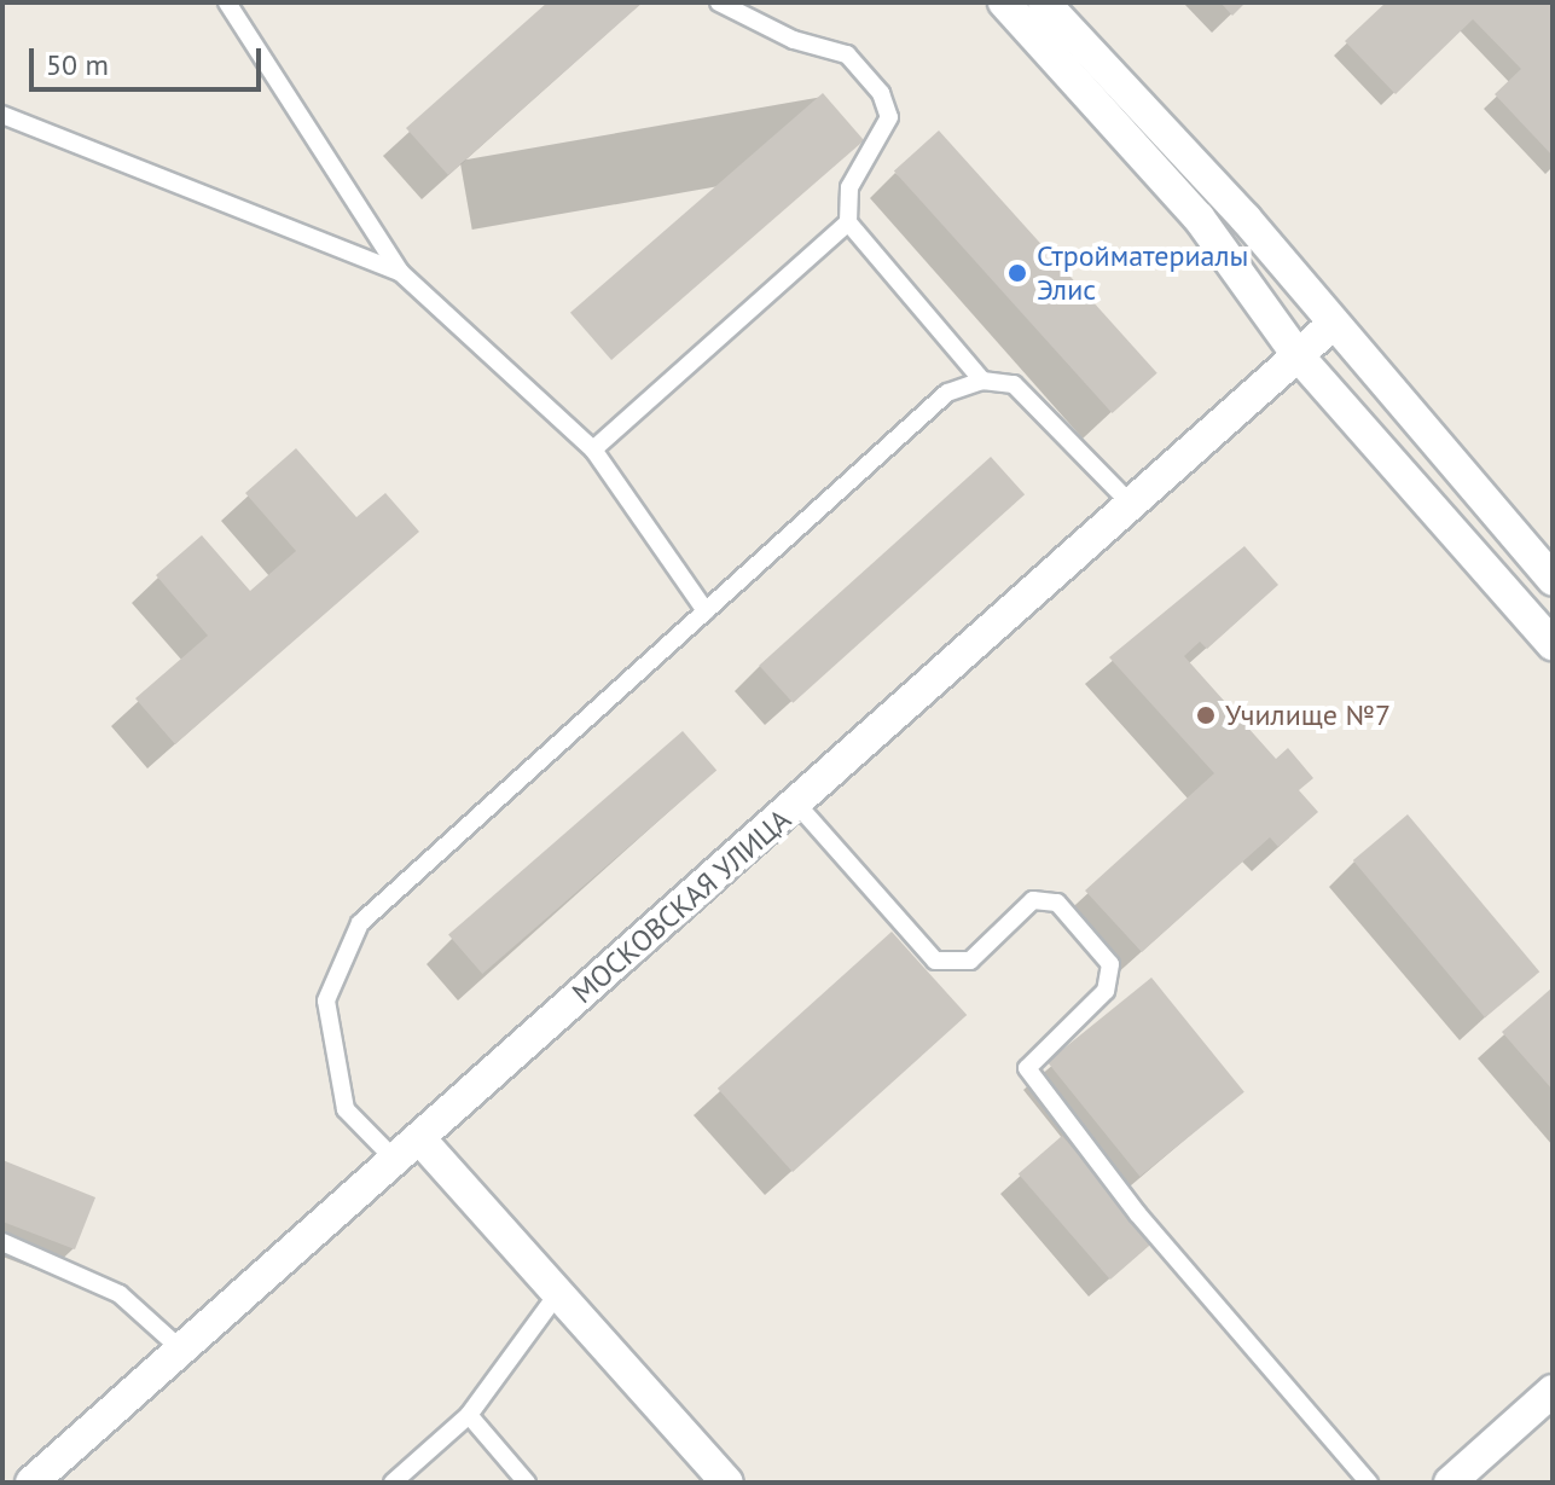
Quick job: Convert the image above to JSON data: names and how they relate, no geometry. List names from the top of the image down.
{
  "streets": {
    "street": ["МОСКОВСКАЯ УЛИЦА"]
  },
  "places": ["Стройматериалы Элис", "Училище №7"],
  "scale_bar": "50 m"
}
